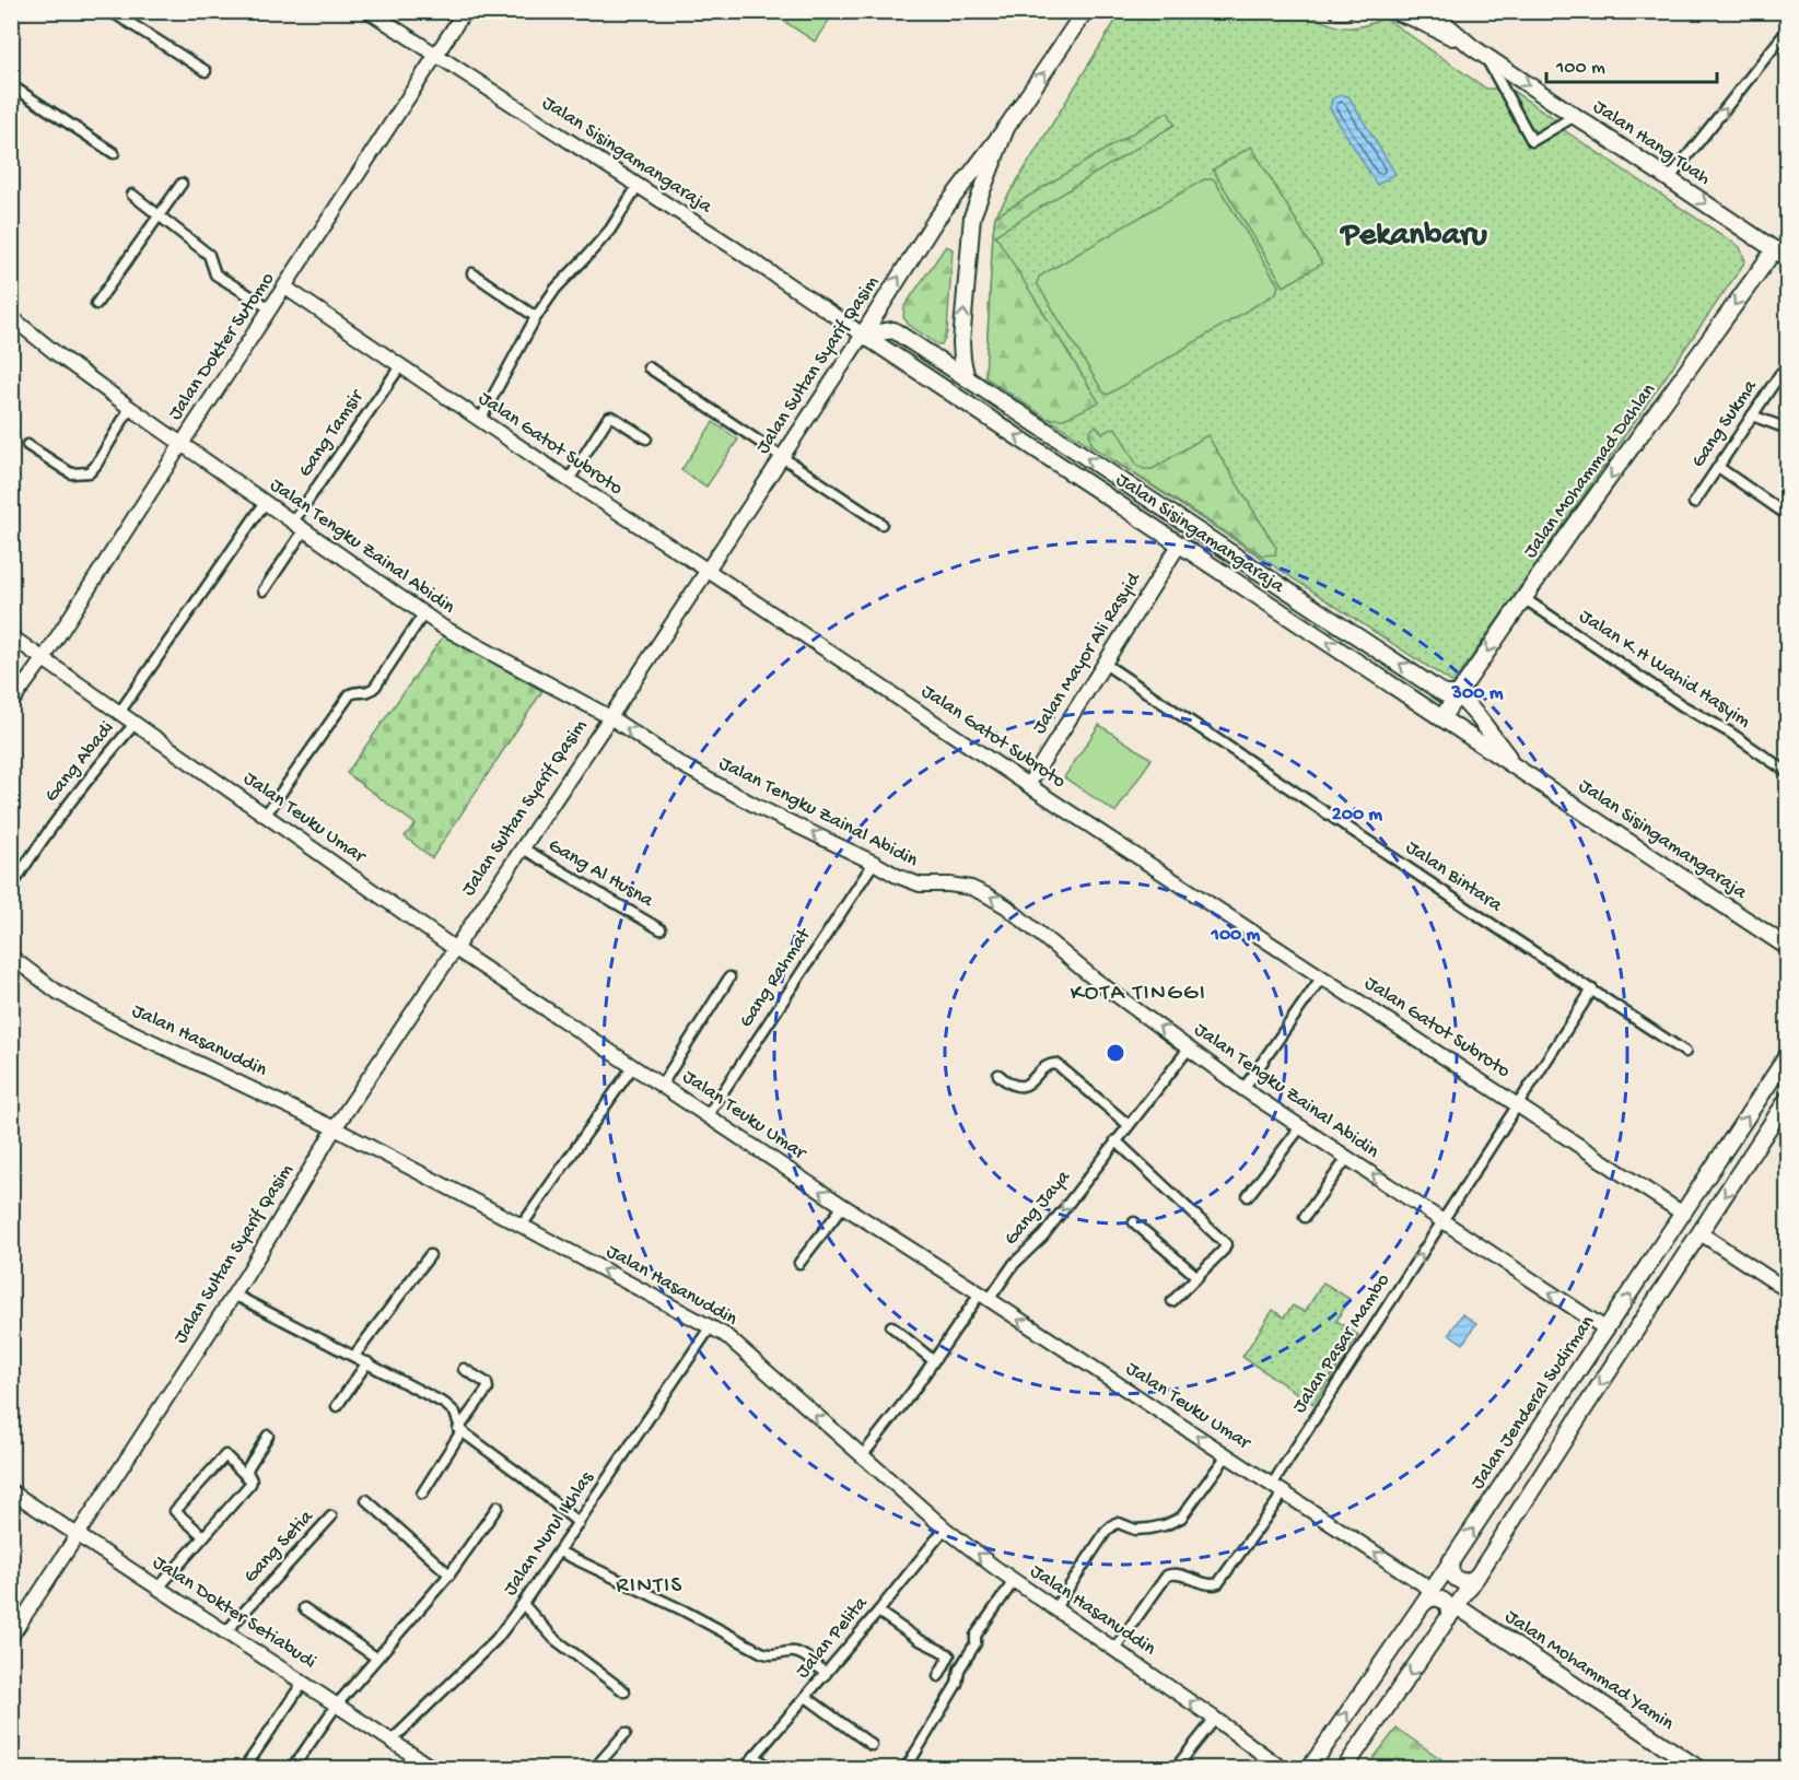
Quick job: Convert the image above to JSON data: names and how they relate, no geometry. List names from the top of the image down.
{
  "streets": {
    "main road": [
      "Jalan Hang Tuah",
      "Jalan Sisingamangaraja",
      "Jalan Sultan Syarif Qasim",
      "Jalan Mohammad Dahlan",
      "Jalan Jenderal Sudirman",
      "Jalan Mohammad Yamin"
    ],
    "street": [
      "Jalan Dokter Sutomo",
      "Gang Sukma",
      "Gang Tamsir",
      "Jalan Gatot Subroto",
      "Jalan Tengku Zainal Abidin",
      "Jalan Mayor Ali Rasyid",
      "Jalan K.H Wahid Hasyim",
      "Gang Abadi",
      "Jalan Teuku Umar",
      "Gang Al Husna",
      "Jalan Bintara",
      "Gang Rahmat",
      "Jalan Hasanuddin",
      "Gang Jaya",
      "Jalan Pasar Mambo",
      "Jalan Nurul Ikhlas",
      "Gang Setia",
      "Jalan Dokter Setiabudi",
      "Jalan Pelita"
    ]
  },
  "crossings": [
    ["Jalan Hang Tuah", "Jalan Mohammad Dahlan"],
    ["Jalan Sisingamangaraja", "Jalan Dokter Sutomo"],
    ["Jalan Sisingamangaraja", "Jalan Sultan Syarif Qasim"],
    ["Jalan Sisingamangaraja", "Jalan Mohammad Dahlan"],
    ["Jalan Sisingamangaraja", "Jalan Mayor Ali Rasyid"],
    ["Jalan Dokter Sutomo", "Jalan Gatot Subroto"],
    ["Jalan Dokter Sutomo", "Jalan Tengku Zainal Abidin"],
    ["Jalan Dokter Sutomo", "Jalan Teuku Umar"],
    ["Jalan Sultan Syarif Qasim", "Jalan Gatot Subroto"],
    ["Jalan Sultan Syarif Qasim", "Jalan Tengku Zainal Abidin"],
    ["Jalan Sultan Syarif Qasim", "Jalan Teuku Umar"],
    ["Jalan Sultan Syarif Qasim", "Gang Al Husna"],
    ["Jalan Sultan Syarif Qasim", "Jalan Hasanuddin"],
    ["Jalan Sultan Syarif Qasim", "Jalan Dokter Setiabudi"],
    ["Gang Tamsir", "Jalan Gatot Subroto"],
    ["Gang Tamsir", "Jalan Tengku Zainal Abidin"],
    ["Jalan Gatot Subroto", "Jalan Mayor Ali Rasyid"],
    ["Jalan Gatot Subroto", "Jalan Pasar Mambo"],
    ["Jalan Gatot Subroto", "Jalan Jenderal Sudirman"],
    ["Jalan Mohammad Dahlan", "Jalan K.H Wahid Hasyim"],
    ["Jalan Tengku Zainal Abidin", "Gang Rahmat"],
    ["Jalan Tengku Zainal Abidin", "Gang Jaya"],
    ["Jalan Tengku Zainal Abidin", "Jalan Pasar Mambo"],
    ["Jalan Tengku Zainal Abidin", "Jalan Jenderal Sudirman"],
    ["Jalan Mayor Ali Rasyid", "Jalan Bintara"],
    ["Gang Abadi", "Jalan Teuku Umar"],
    ["Jalan Teuku Umar", "Gang Rahmat"],
    ["Jalan Teuku Umar", "Gang Jaya"],
    ["Jalan Teuku Umar", "Jalan Pasar Mambo"],
    ["Jalan Teuku Umar", "Jalan Jenderal Sudirman"],
    ["Jalan Bintara", "Jalan Pasar Mambo"],
    ["Jalan Hasanuddin", "Gang Jaya"],
    ["Jalan Hasanuddin", "Jalan Nurul Ikhlas"],
    ["Jalan Hasanuddin", "Jalan Pelita"],
    ["Jalan Nurul Ikhlas", "Jalan Dokter Setiabudi"],
    ["Gang Setia", "Jalan Dokter Setiabudi"]
  ],
  "one_way": [
    "Jalan Hang Tuah",
    "Jalan Sisingamangaraja",
    "Jalan Mohammad Dahlan",
    "Jalan Tengku Zainal Abidin",
    "Jalan Teuku Umar",
    "Jalan Hasanuddin",
    "Gang Jaya",
    "Jalan Pasar Mambo"
  ],
  "districts": ["Pekanbaru", "KOTA TINGGI", "RINTIS"],
  "scale_bar": "100 m",
  "rings": ["300 m", "200 m", "100 m"]
}
